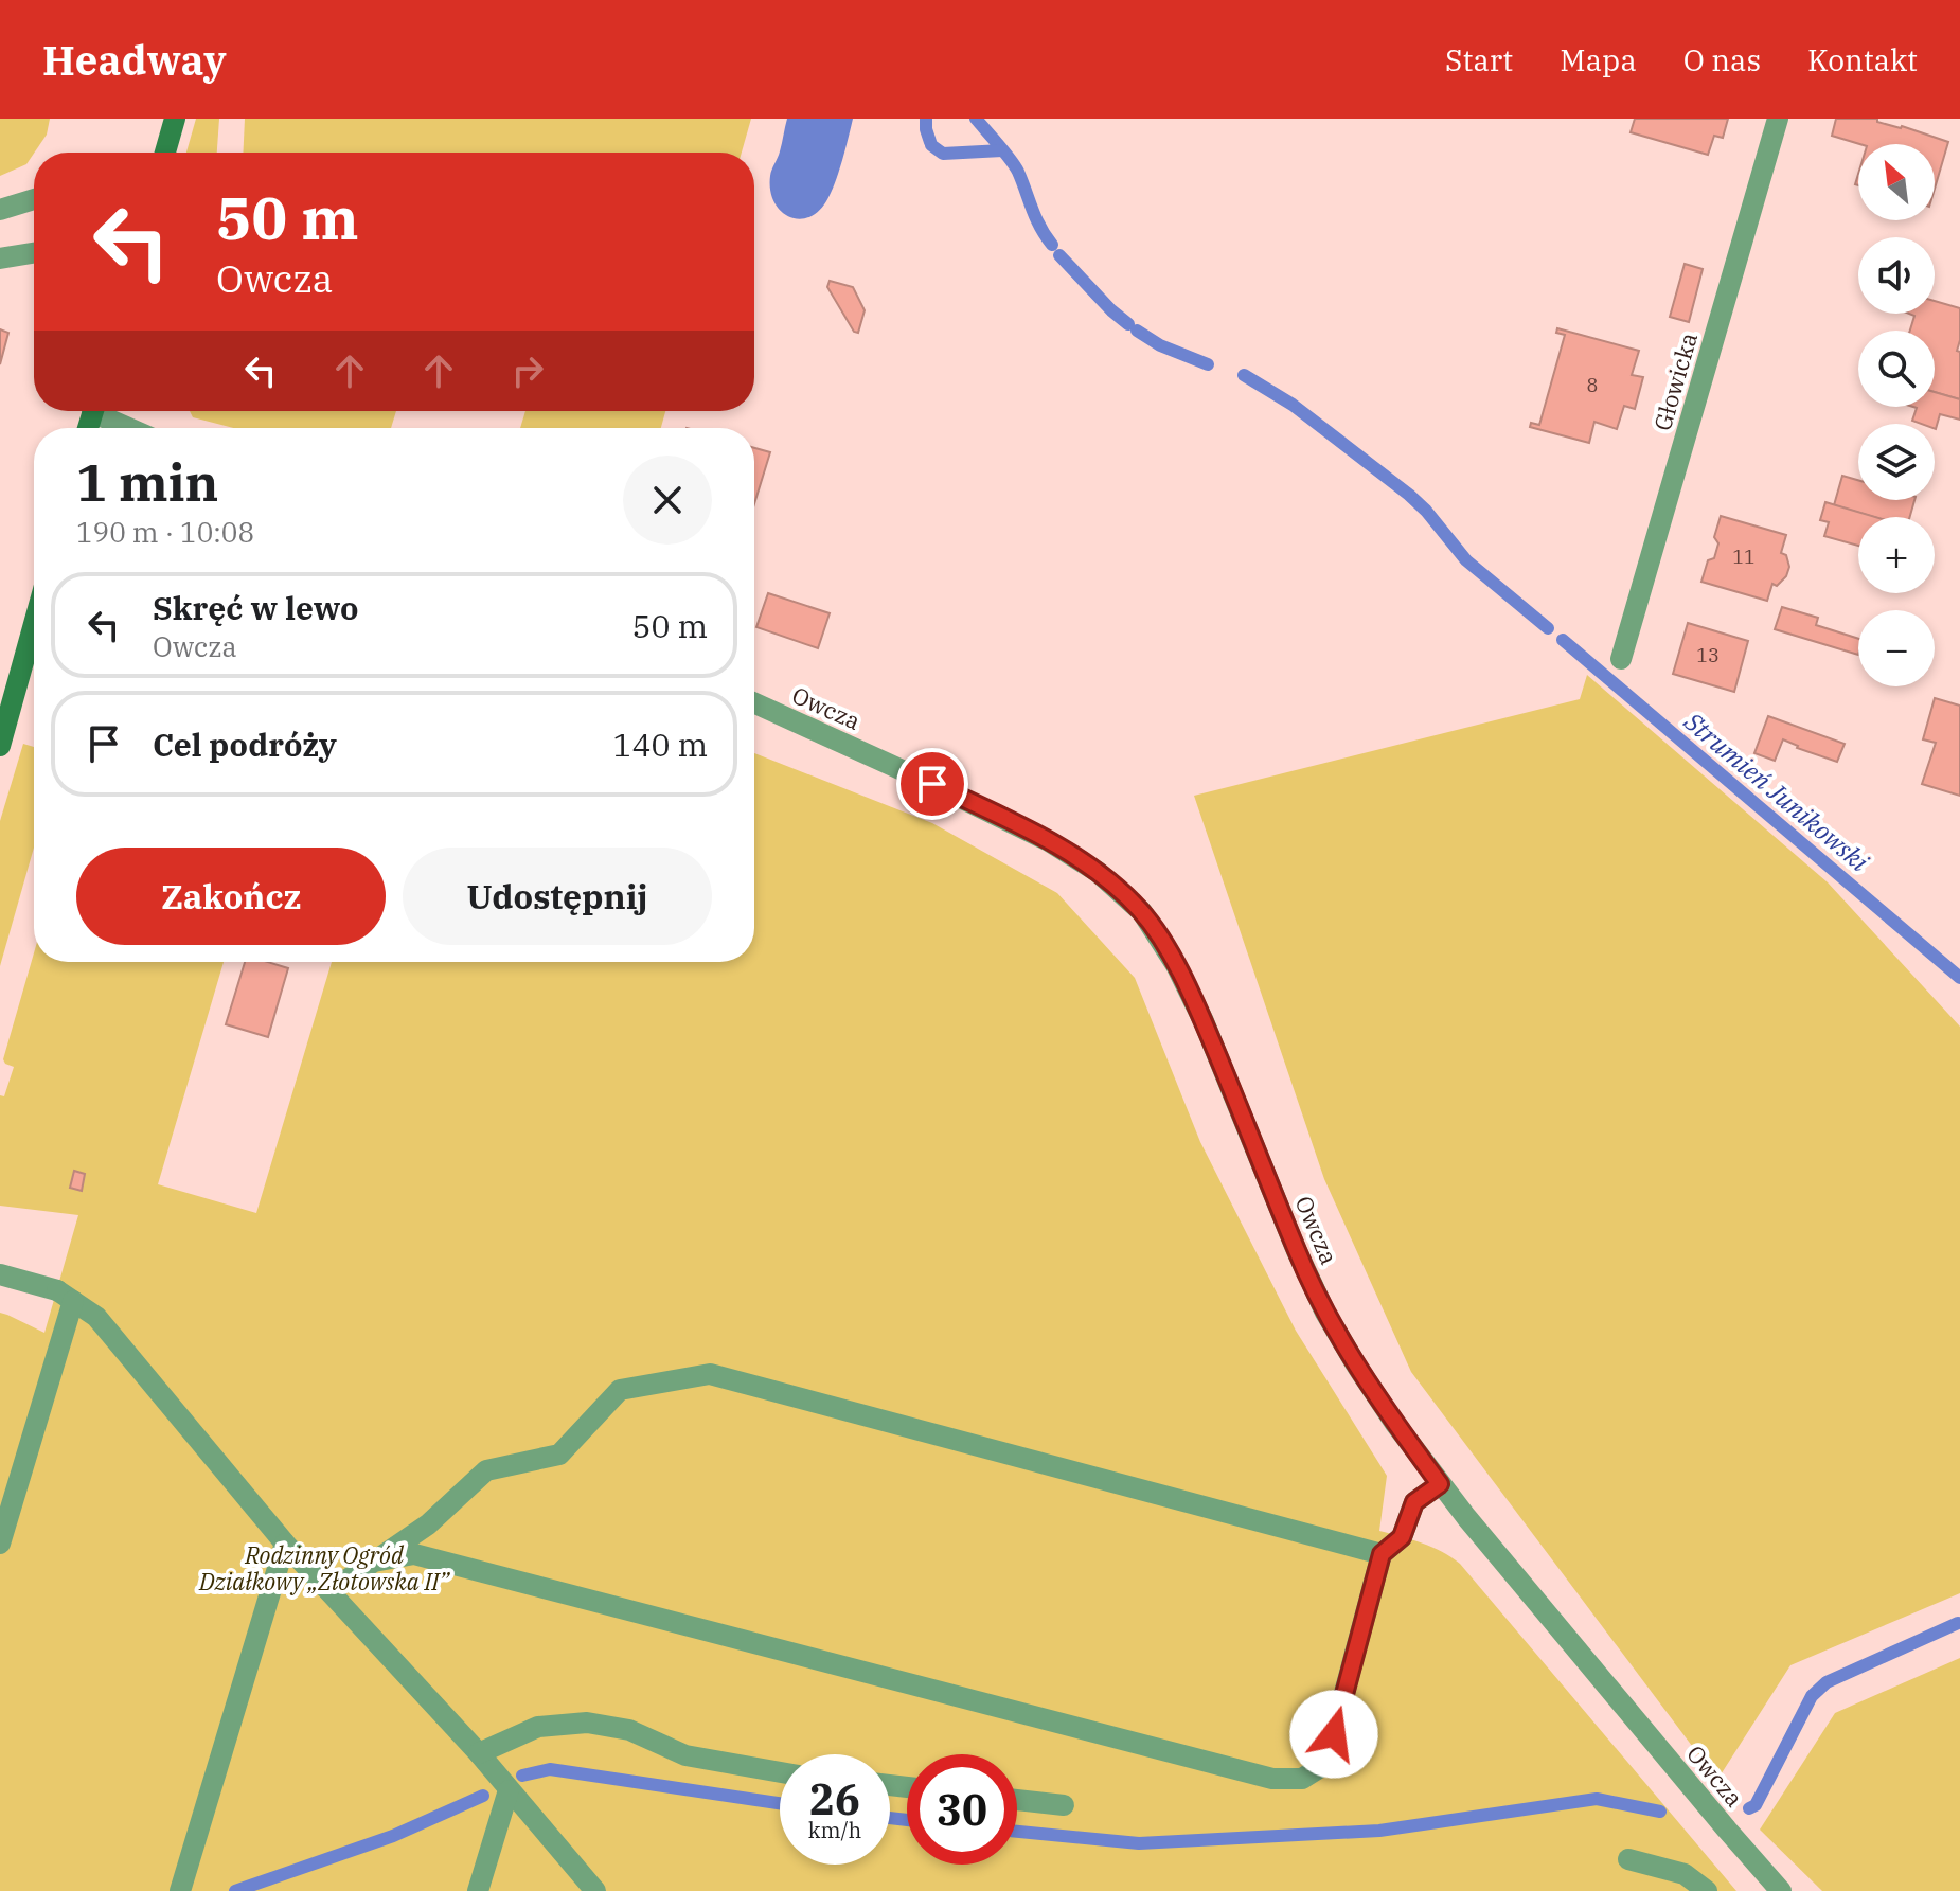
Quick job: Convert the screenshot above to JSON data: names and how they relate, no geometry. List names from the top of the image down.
{
  "streets": {
    "street": ["Głowicka", "Owcza"]
  },
  "water": ["Strumień Junikowski"],
  "parks": ["Rodzinny Ogród Działkowy „Złotowska II”"],
  "house_numbers": ["8", "11", "13"],
  "north": "top left",
  "page": {
    "header": "Headway",
    "nav": [
      "Start",
      "Mapa",
      "O nas",
      "Kontakt"
    ],
    "map_buttons": ["+", "−"],
    "turn": ["50 m", "Owcza"],
    "heading": ["1 min", "190 m · 10:08"],
    "list": [
      {
        "name": "Skręć w lewo",
        "note": "Owcza",
        "value": "50 m"
      },
      {
        "name": "Cel podróży",
        "value": "140 m"
      }
    ],
    "buttons": ["Zakończ", "Udostępnij"],
    "speed": "26 km/h",
    "limit": "30"
  }
}
